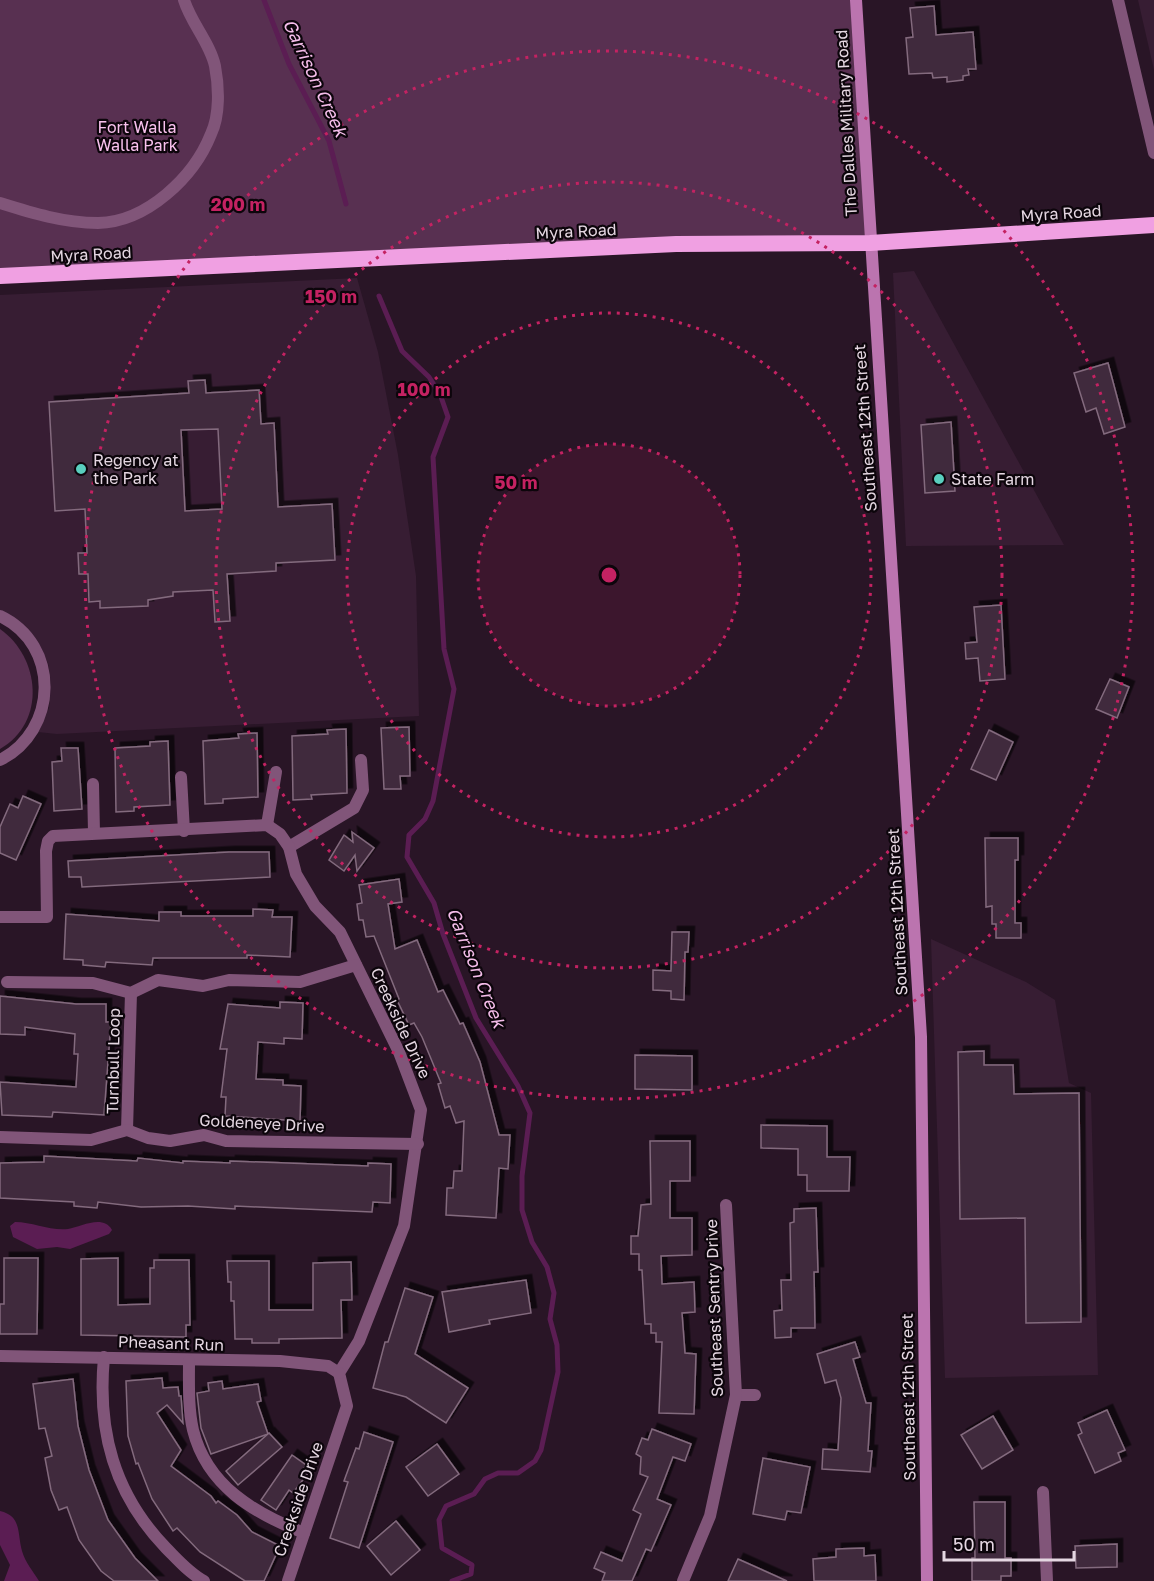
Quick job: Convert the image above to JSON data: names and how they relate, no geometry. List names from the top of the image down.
{
  "streets": {
    "highway": ["Myra Road"],
    "main road": ["The Dalles Military Road", "Southeast 12th Street"],
    "street": [
      "Creekside Drive",
      "Turnbull Loop",
      "Goldeneye Drive",
      "Southeast Sentry Drive",
      "Pheasant Run"
    ]
  },
  "crossings": [
    ["The Dalles Military Road", "Myra Road"],
    ["The Dalles Military Road", "Southeast 12th Street"],
    ["Myra Road", "Southeast 12th Street"],
    ["Creekside Drive", "Goldeneye Drive"],
    ["Creekside Drive", "Pheasant Run"],
    ["Turnbull Loop", "Goldeneye Drive"]
  ],
  "water": ["Garrison Creek"],
  "parks": ["Fort Walla Walla Park"],
  "places": ["Regency at the Park", "State Farm"],
  "scale_bar": "50 m",
  "rings": [
    "200 m",
    "150 m",
    "100 m",
    "50 m"
  ]
}
